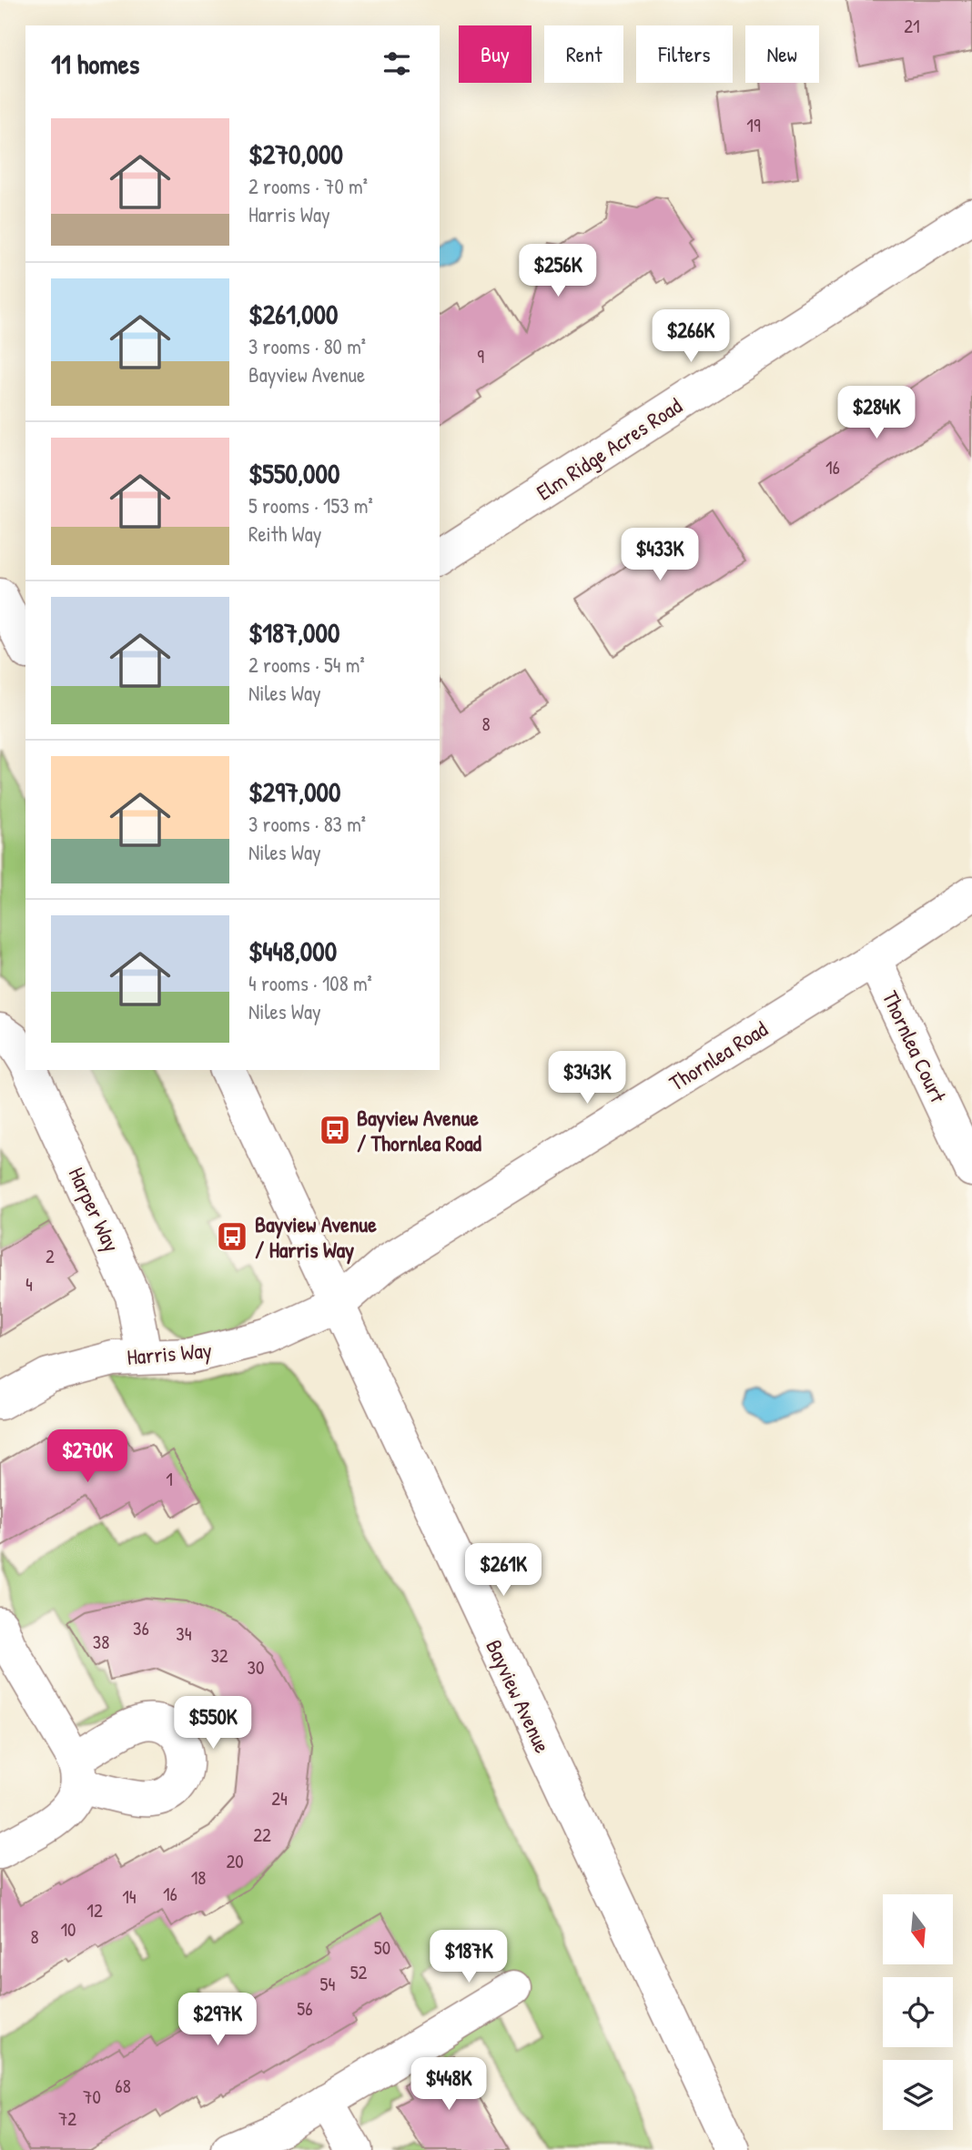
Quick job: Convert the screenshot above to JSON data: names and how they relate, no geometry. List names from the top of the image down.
{
  "streets": {
    "street": [
      "Elm Ridge Acres Road",
      "Thornlea Court",
      "Thornlea Road",
      "Harper Way",
      "Harris Way",
      "Bayview Avenue"
    ]
  },
  "crossings": [
    ["Thornlea Court", "Thornlea Road"],
    ["Thornlea Road", "Harris Way"],
    ["Thornlea Road", "Bayview Avenue"],
    ["Harper Way", "Harris Way"],
    ["Harris Way", "Bayview Avenue"]
  ],
  "places": {
    "bus stop": ["Bayview Avenue / Thornlea Road", "Bayview Avenue / Harris Way"]
  },
  "house_numbers": [
    "21",
    "19",
    "9",
    "16",
    "8",
    "2",
    "4",
    "1",
    "36",
    "34",
    "38",
    "32",
    "30",
    "24",
    "22",
    "20",
    "18",
    "16",
    "14",
    "12",
    "10",
    "8",
    "50",
    "52",
    "54",
    "56",
    "68",
    "70",
    "72"
  ],
  "north": "bottom",
  "page": {
    "chip": [
      "Buy",
      "Rent",
      "Filters",
      "New"
    ],
    "heading": "11 homes",
    "list": [
      {
        "name": "$270,000",
        "note": "2 rooms · 70 m² · Harris Way"
      },
      {
        "name": "$261,000",
        "note": "3 rooms · 80 m² · Bayview Avenue"
      },
      {
        "name": "$550,000",
        "note": "5 rooms · 153 m² · Reith Way"
      },
      {
        "name": "$187,000",
        "note": "2 rooms · 54 m² · Niles Way"
      },
      {
        "name": "$297,000",
        "note": "3 rooms · 83 m² · Niles Way"
      },
      {
        "name": "$448,000",
        "note": "4 rooms · 108 m² · Niles Way"
      }
    ],
    "price": [
      "$256K",
      "$266K",
      "$284K",
      "$433K",
      "$343K",
      "$270K",
      "$261K",
      "$550K",
      "$187K",
      "$297K",
      "$448K"
    ]
  }
}
